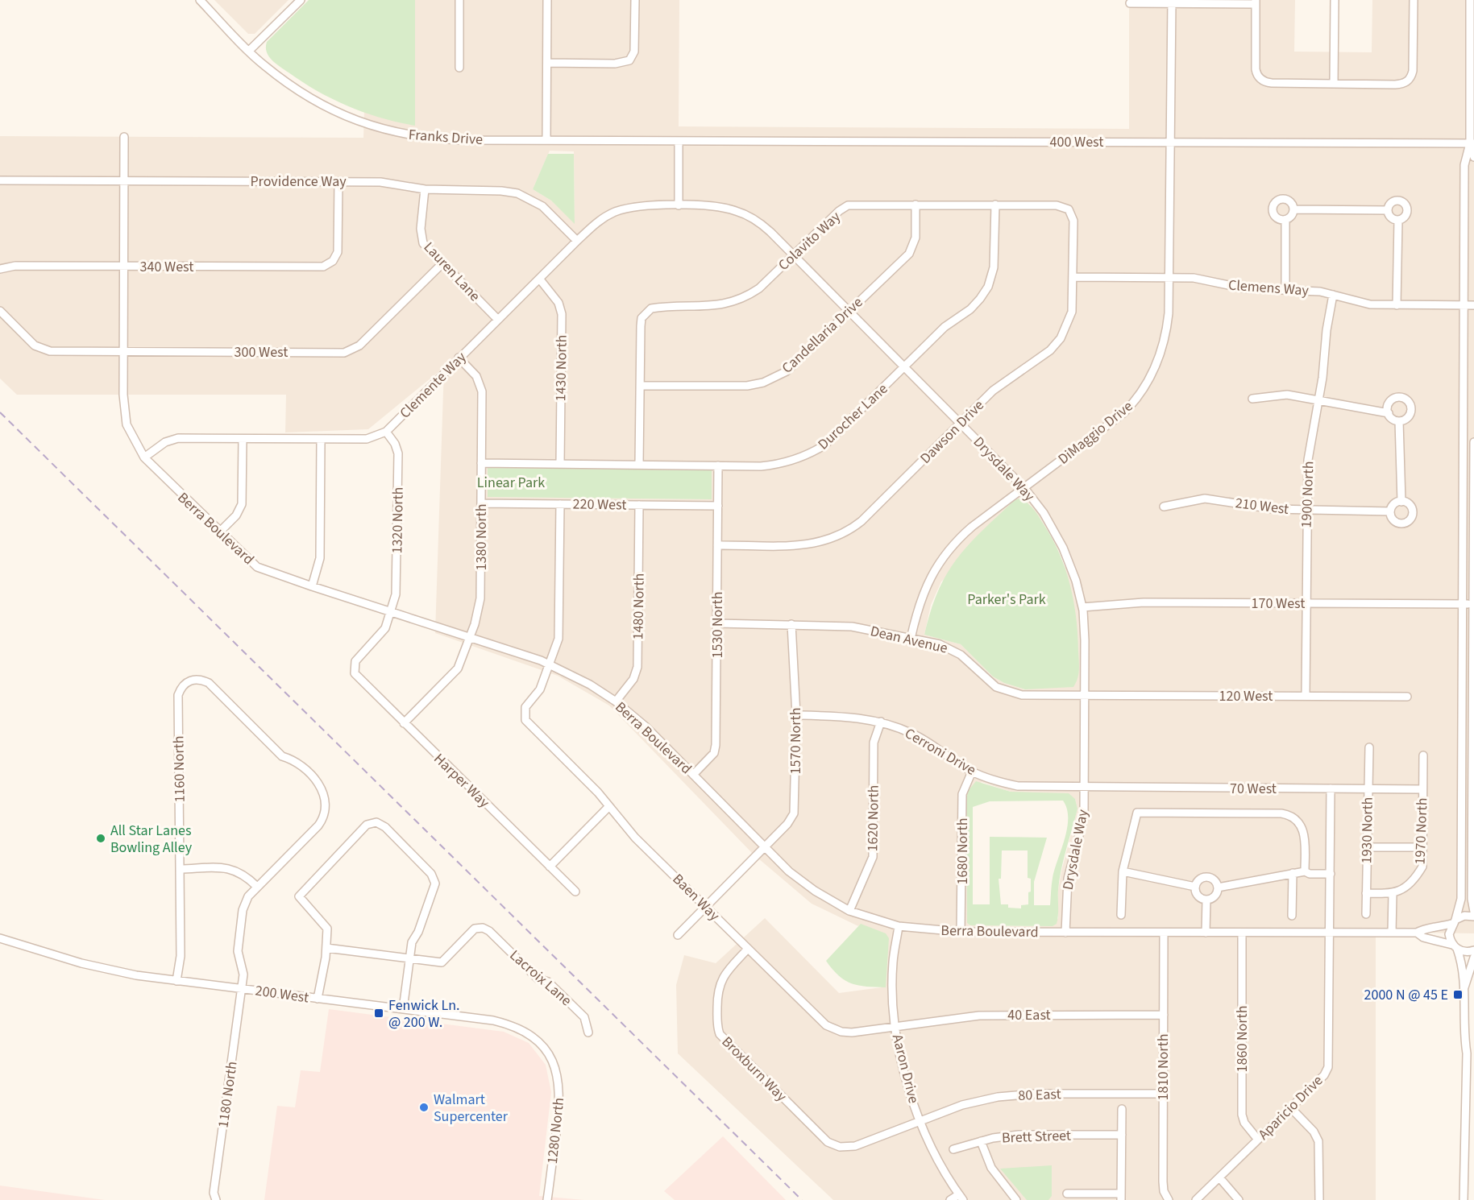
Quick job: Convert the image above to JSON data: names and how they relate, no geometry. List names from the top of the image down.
{
  "streets": {
    "street": [
      "Franks Drive",
      "400 West",
      "Providence Way",
      "Colavito Way",
      "340 West",
      "Lauren Lane",
      "Clemens Way",
      "Candellaria Drive",
      "300 West",
      "1430 North",
      "Clemente Way",
      "Durocher Lane",
      "Dawson Drive",
      "DiMaggio Drive",
      "Drysdale Way",
      "1900 North",
      "220 West",
      "210 West",
      "1320 North",
      "Berra Boulevard",
      "1380 North",
      "170 West",
      "1480 North",
      "1530 North",
      "Dean Avenue",
      "120 West",
      "1570 North",
      "Cerroni Drive",
      "1160 North",
      "Harper Way",
      "70 West",
      "1620 North",
      "1930 North",
      "1970 North",
      "1680 North",
      "Baen Way",
      "Lacroix Lane",
      "200 West",
      "40 East",
      "1860 North",
      "1810 North",
      "Broxburn Way",
      "Aaron Drive",
      "1180 North",
      "80 East",
      "Aparicio Drive",
      "1280 North",
      "Brett Street"
    ]
  },
  "crossings": [
    ["Franks Drive", "400 West"],
    ["400 West", "DiMaggio Drive"],
    ["Providence Way", "340 West"],
    ["Providence Way", "Lauren Lane"],
    ["Providence Way", "Clemente Way"],
    ["Providence Way", "Berra Boulevard"],
    ["Colavito Way", "Candellaria Drive"],
    ["Colavito Way", "Durocher Lane"],
    ["Colavito Way", "Dawson Drive"],
    ["Colavito Way", "Drysdale Way"],
    ["340 West", "Berra Boulevard"],
    ["Lauren Lane", "300 West"],
    ["Lauren Lane", "Clemente Way"],
    ["Clemens Way", "Dawson Drive"],
    ["Clemens Way", "DiMaggio Drive"],
    ["Clemens Way", "1900 North"],
    ["Candellaria Drive", "Drysdale Way"],
    ["300 West", "Berra Boulevard"],
    ["1430 North", "Clemente Way"],
    ["1430 North", "Durocher Lane"],
    ["Clemente Way", "Drysdale Way"],
    ["Clemente Way", "1320 North"],
    ["Clemente Way", "Berra Boulevard"],
    ["Clemente Way", "1380 North"],
    ["Durocher Lane", "Drysdale Way"],
    ["Durocher Lane", "1380 North"],
    ["Durocher Lane", "1530 North"],
    ["Dawson Drive", "Drysdale Way"],
    ["Dawson Drive", "1530 North"],
    ["DiMaggio Drive", "Drysdale Way"],
    ["DiMaggio Drive", "Dean Avenue"],
    ["Drysdale Way", "Berra Boulevard"],
    ["Drysdale Way", "170 West"],
    ["Drysdale Way", "Dean Avenue"],
    ["Drysdale Way", "120 West"],
    ["Drysdale Way", "Cerroni Drive"],
    ["Drysdale Way", "70 West"],
    ["1900 North", "210 West"],
    ["1900 North", "170 West"],
    ["1900 North", "120 West"],
    ["220 West", "1380 North"],
    ["220 West", "1480 North"],
    ["220 West", "1530 North"],
    ["1320 North", "Berra Boulevard"],
    ["1320 North", "Harper Way"],
    ["Berra Boulevard", "1380 North"],
    ["Berra Boulevard", "1480 North"],
    ["Berra Boulevard", "1530 North"],
    ["Berra Boulevard", "1570 North"],
    ["Berra Boulevard", "1620 North"],
    ["Berra Boulevard", "1680 North"],
    ["Berra Boulevard", "Baen Way"],
    ["Berra Boulevard", "1860 North"],
    ["Berra Boulevard", "1810 North"],
    ["Berra Boulevard", "Aaron Drive"],
    ["Berra Boulevard", "Aparicio Drive"],
    ["1380 North", "Harper Way"],
    ["1530 North", "Dean Avenue"],
    ["Dean Avenue", "120 West"],
    ["Dean Avenue", "1570 North"],
    ["1570 North", "Cerroni Drive"],
    ["1570 North", "Baen Way"],
    ["Cerroni Drive", "70 West"],
    ["Cerroni Drive", "1620 North"],
    ["Cerroni Drive", "1680 North"],
    ["1160 North", "200 West"],
    ["1160 North", "1180 North"],
    ["70 West", "1930 North"],
    ["70 West", "1970 North"],
    ["70 West", "Aparicio Drive"],
    ["Baen Way", "40 East"],
    ["Baen Way", "Broxburn Way"],
    ["Baen Way", "Aaron Drive"],
    ["200 West", "1180 North"],
    ["200 West", "1280 North"],
    ["40 East", "1810 North"],
    ["40 East", "Aaron Drive"],
    ["1860 North", "Aparicio Drive"],
    ["1810 North", "80 East"],
    ["Broxburn Way", "80 East"],
    ["Aaron Drive", "80 East"]
  ],
  "parks": ["Linear Park", "Parker's Park"],
  "places": {
    "other": ["All Star Lanes Bowling Alley", "Walmart Supercenter"],
    "transit": ["2000 N @ 45 E", "Fenwick Ln. @ 200 W."]
  }
}
